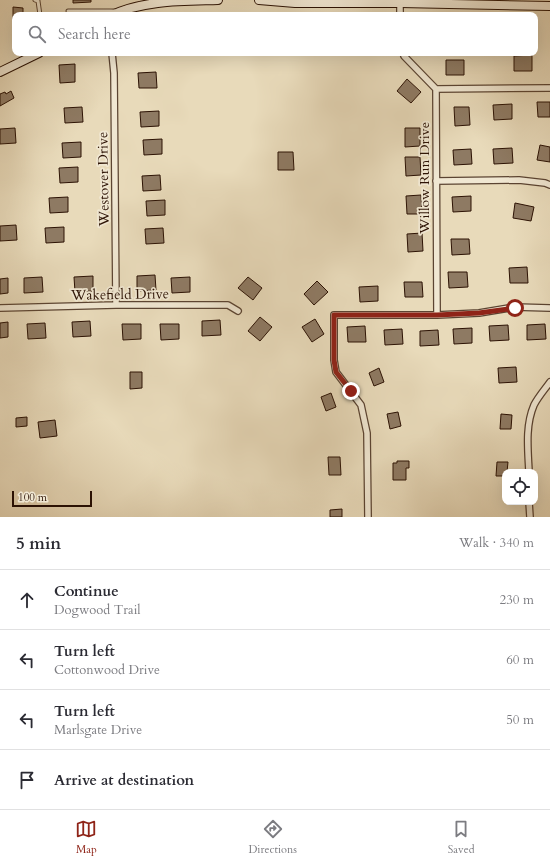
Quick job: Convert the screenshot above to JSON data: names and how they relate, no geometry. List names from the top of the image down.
{
  "streets": {
    "street": ["Willow Run Drive", "Westover Drive", "Wakefield Drive"]
  },
  "crossings": [
    ["Westover Drive", "Wakefield Drive"]
  ],
  "scale_bar": "100 m",
  "page": {
    "search": "Search here",
    "scale": "100 m",
    "heading": ["5 min", "Walk · 340 m"],
    "list": [
      ["Continue", "Dogwood Trail", "230 m"],
      ["Turn left", "Cottonwood Drive", "60 m"],
      ["Turn left", "Marlsgate Drive", "50 m"],
      "Arrive at destination"
    ],
    "nav": ["Map", "Directions", "Saved"]
  }
}
